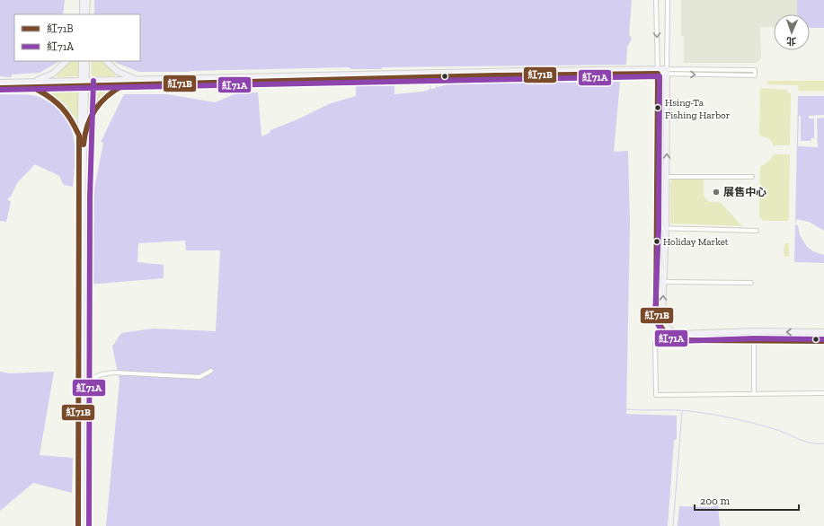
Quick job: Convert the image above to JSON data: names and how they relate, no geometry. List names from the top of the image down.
{
  "places": ["Hsing-Ta Fishing Harbor", "展售中心", "Holiday Market"],
  "lines": ["transit line 紅71B", "transit line 紅71A"],
  "legend": ["紅71B", "紅71A"],
  "scale_bar": "200 m",
  "north": "bottom"
}
